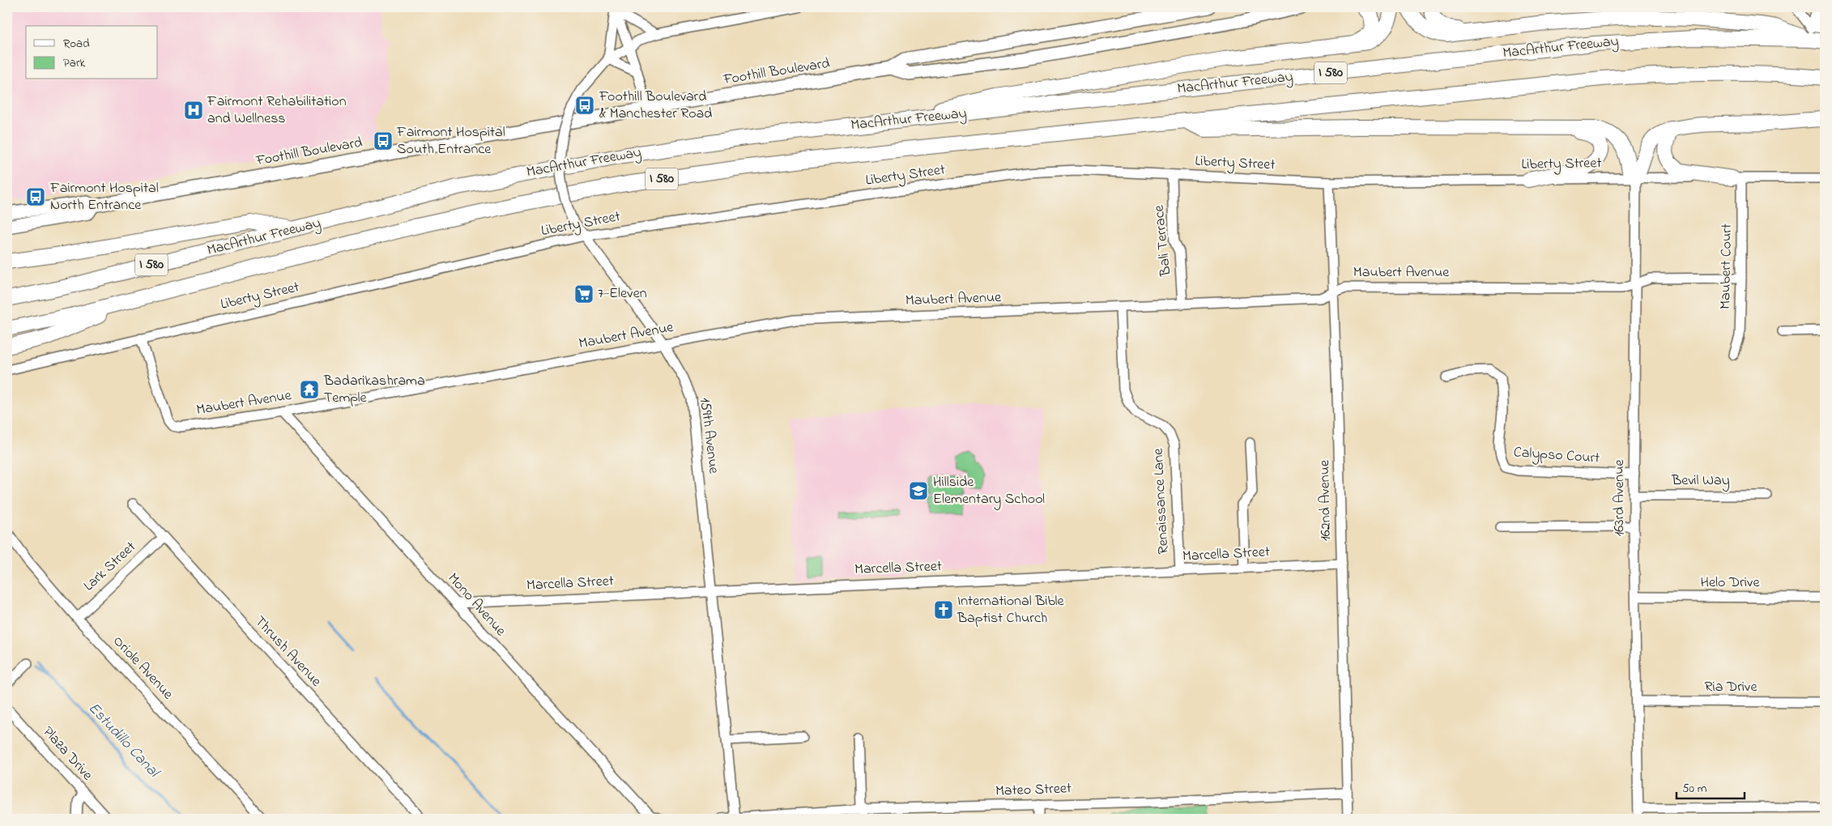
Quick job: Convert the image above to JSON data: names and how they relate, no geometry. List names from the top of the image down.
{
  "streets": {
    "highway": ["MacArthur Freeway", "I 580"],
    "main road": ["Foothill Boulevard"],
    "street": [
      "Liberty Street",
      "Bali Terrace",
      "Maubert Court",
      "Maubert Avenue",
      "159th Avenue",
      "Calypso Court",
      "Bevil Way",
      "163rd Avenue",
      "162nd Avenue",
      "Renaissance Lane",
      "Marcella Street",
      "Lark Street",
      "Helo Drive",
      "Mono Avenue",
      "Thrush Avenue",
      "Oriole Avenue",
      "Ria Drive",
      "Plaza Drive",
      "Mateo Street"
    ]
  },
  "crossings": [
    ["Liberty Street", "Bali Terrace"],
    ["Liberty Street", "Maubert Court"],
    ["Liberty Street", "Maubert Avenue"],
    ["Liberty Street", "159th Avenue"],
    ["Liberty Street", "163rd Avenue"],
    ["Liberty Street", "162nd Avenue"],
    ["Bali Terrace", "Maubert Avenue"],
    ["Maubert Court", "Maubert Avenue"],
    ["Maubert Avenue", "159th Avenue"],
    ["Maubert Avenue", "163rd Avenue"],
    ["Maubert Avenue", "162nd Avenue"],
    ["Maubert Avenue", "Renaissance Lane"],
    ["Maubert Avenue", "Mono Avenue"],
    ["159th Avenue", "Marcella Street"],
    ["159th Avenue", "Mateo Street"],
    ["Calypso Court", "163rd Avenue"],
    ["Bevil Way", "163rd Avenue"],
    ["163rd Avenue", "Helo Drive"],
    ["163rd Avenue", "Ria Drive"],
    ["162nd Avenue", "Marcella Street"],
    ["162nd Avenue", "Mateo Street"],
    ["Renaissance Lane", "Marcella Street"],
    ["Marcella Street", "Mono Avenue"],
    ["Lark Street", "Thrush Avenue"],
    ["Lark Street", "Oriole Avenue"]
  ],
  "water": ["Estudillo Canal"],
  "places": {
    "bus stop": ["Foothill Boulevard & Manchester Road", "Fairmont Hospital South Entrance", "Fairmont Hospital North Entrance"],
    "hospital": ["Fairmont Rehabilitation and Wellness"],
    "supermarket": ["7-Eleven"],
    "temple": ["Badarikashrama Temple"],
    "school or university": ["Hillside Elementary School"],
    "church": ["International Bible Baptist Church"]
  },
  "legend": ["Road", "Park"],
  "scale_bar": "50 m"
}
